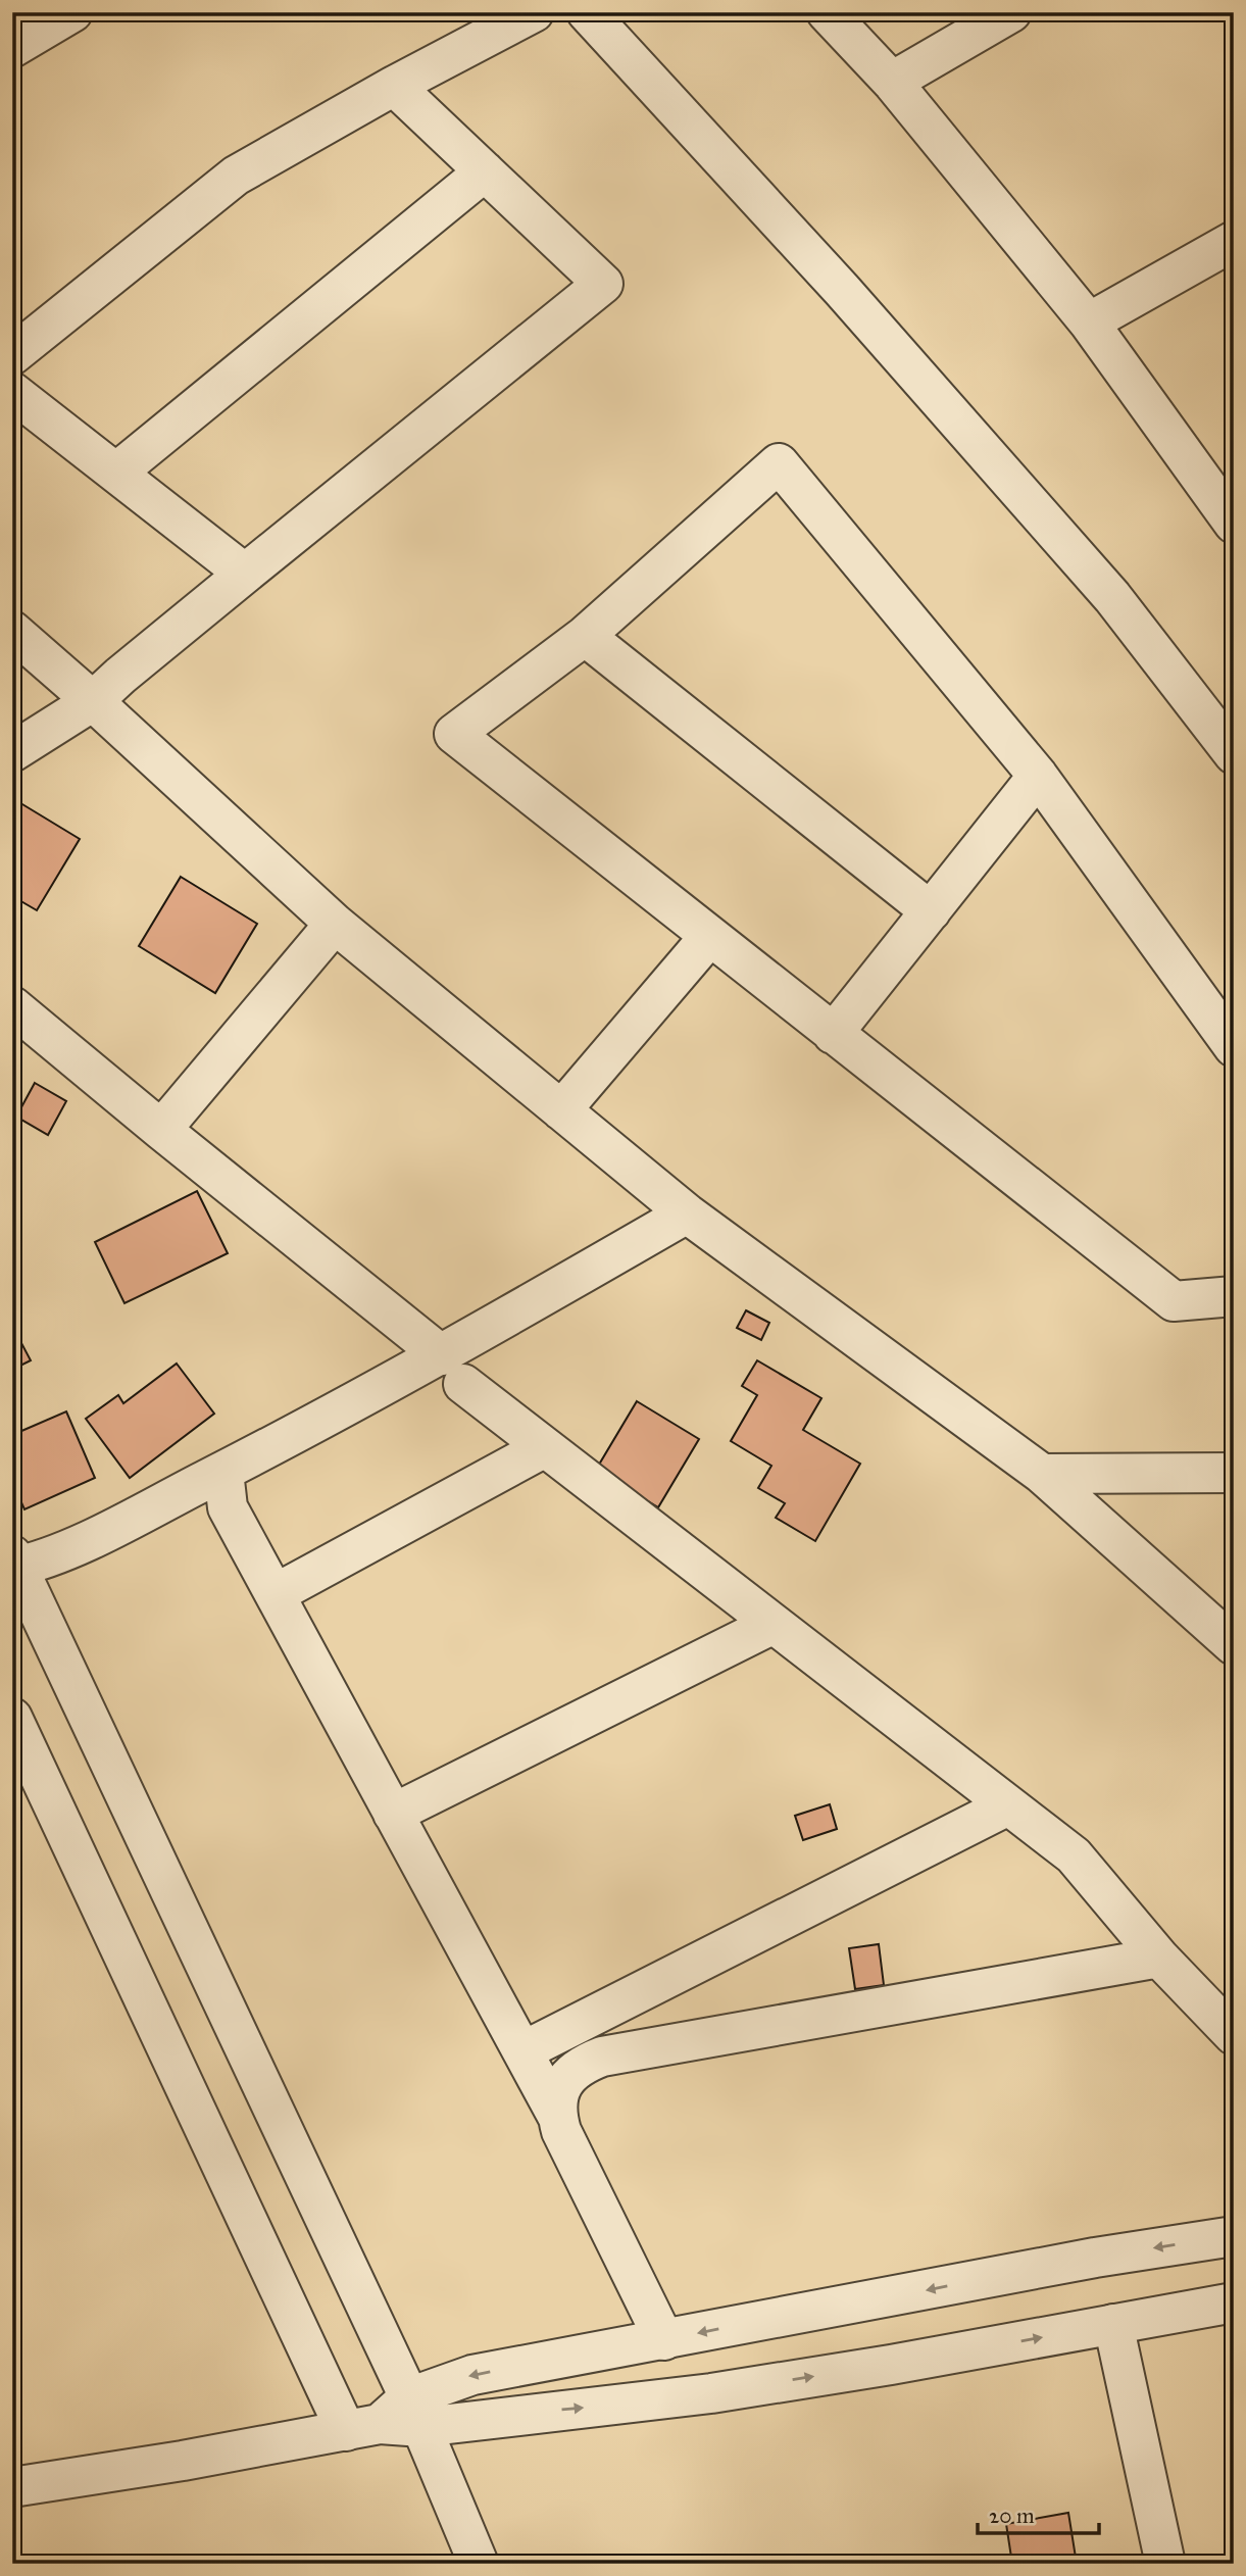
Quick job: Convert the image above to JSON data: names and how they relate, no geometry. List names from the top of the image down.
{
  "scale_bar": "20 m"
}
